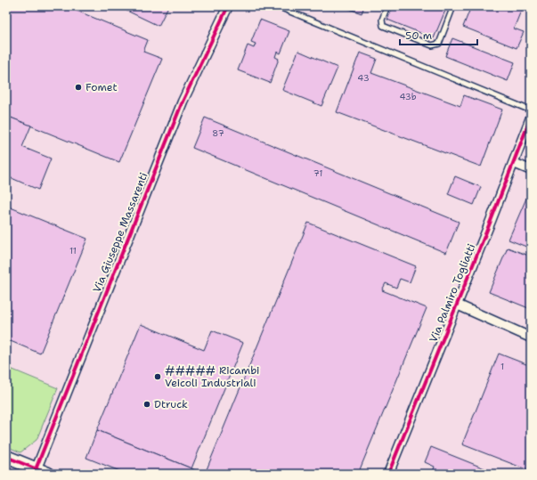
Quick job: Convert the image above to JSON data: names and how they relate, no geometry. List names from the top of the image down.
{
  "streets": {
    "street": ["Via Giuseppe Massarenti", "Via Palmiro Togliatti"]
  },
  "places": ["Fomet", "##### Ricambi Veicoli Industriali", "Dtruck"],
  "house_numbers": [
    "43",
    "43b",
    "87",
    "71",
    "11",
    "1"
  ],
  "scale_bar": "50 m"
}
